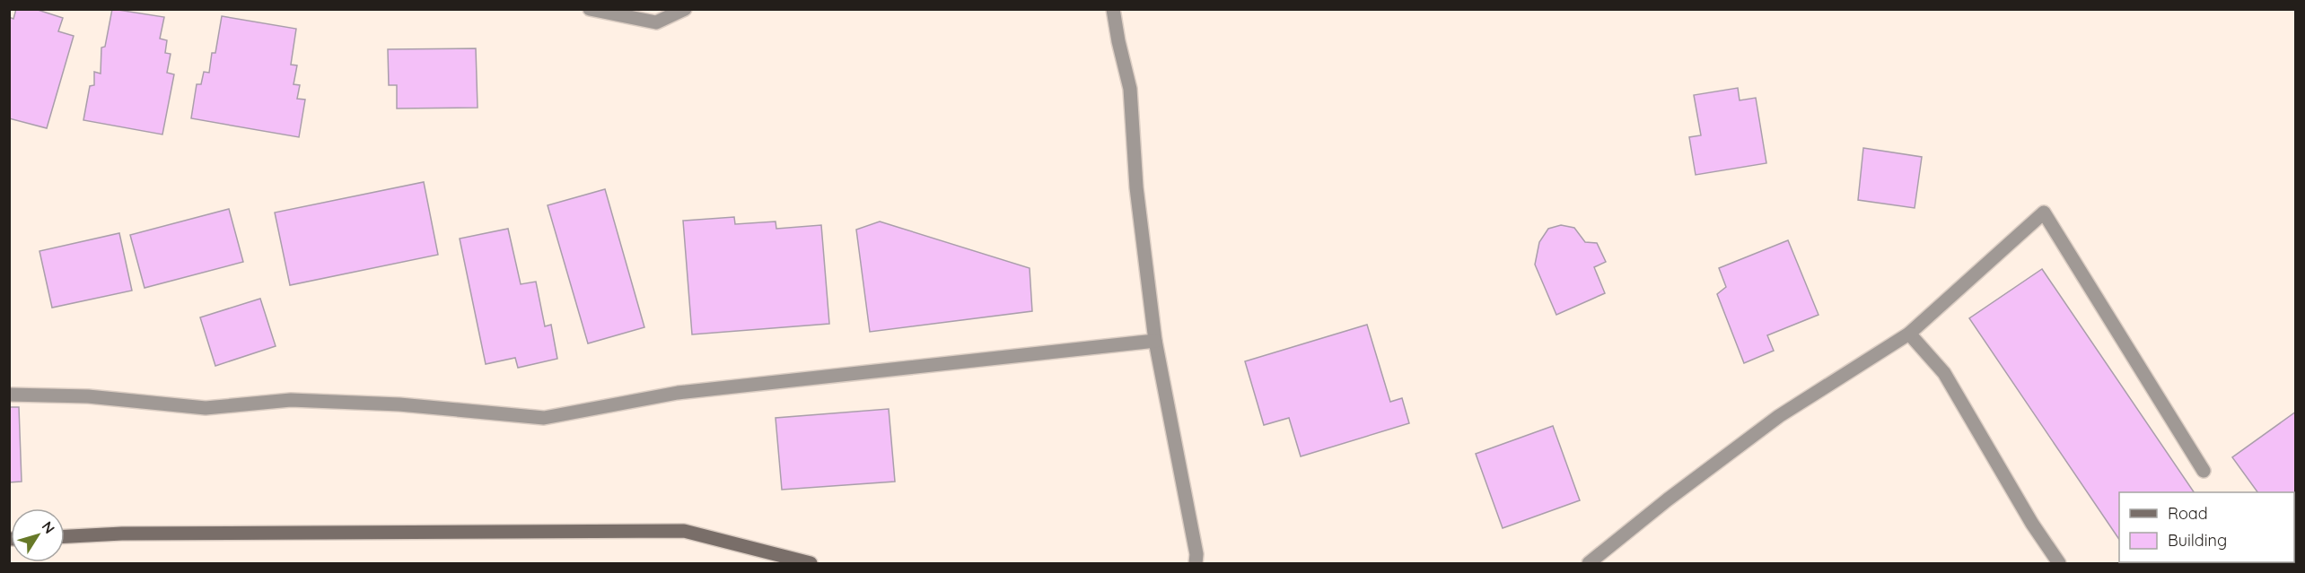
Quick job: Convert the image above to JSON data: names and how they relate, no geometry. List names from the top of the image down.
{
  "legend": ["Road", "Building"],
  "north": "top right"
}
